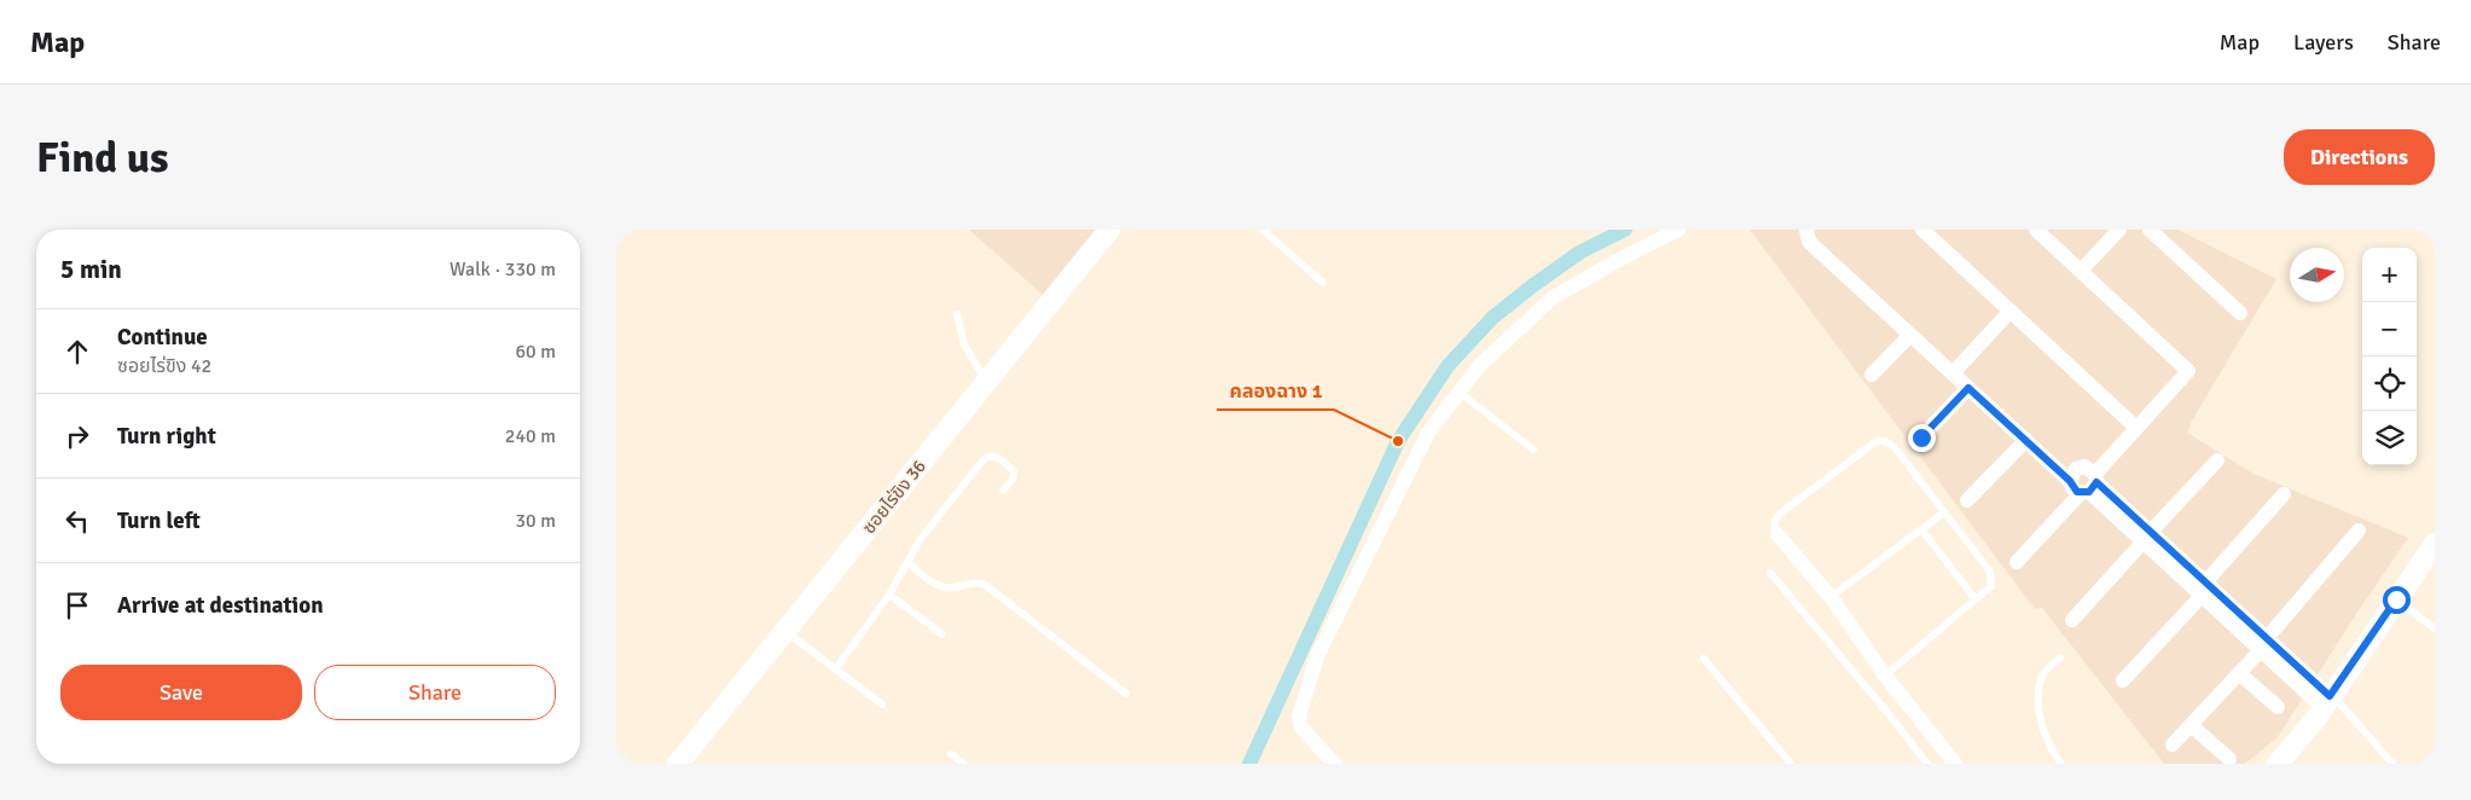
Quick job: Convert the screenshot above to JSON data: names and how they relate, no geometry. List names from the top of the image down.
{
  "streets": {
    "street": ["ซอยไร่ขิง 36"]
  },
  "places": ["คลองฉาง 1"],
  "north": "right",
  "page": {
    "header": "Map",
    "nav": ["Map", "Layers", "Share"],
    "buttons": [
      "Directions",
      ["Save", "Share"]
    ],
    "title": "Find us",
    "heading": ["5 min", "Walk · 330 m"],
    "map_buttons": ["+", "−"],
    "list": [
      ["Continue", "ซอยไร่ขิง 42", "60 m"],
      ["Turn right", "240 m"],
      ["Turn left", "30 m"],
      "Arrive at destination"
    ]
  }
}
